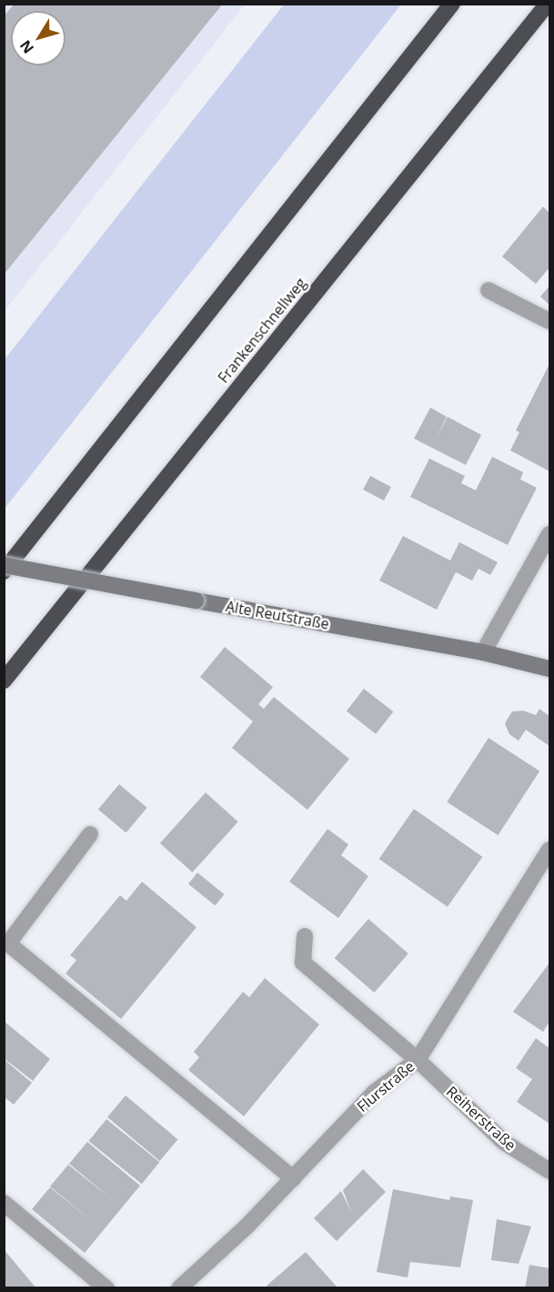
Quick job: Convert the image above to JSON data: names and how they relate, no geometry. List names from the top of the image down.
{
  "streets": {
    "highway": ["Frankenschnellweg"],
    "main road": ["Alte Reutstraße"],
    "street": ["Flurstraße", "Reiherstraße"]
  },
  "crossings": [
    ["Flurstraße", "Reiherstraße"]
  ],
  "north": "bottom left"
}
